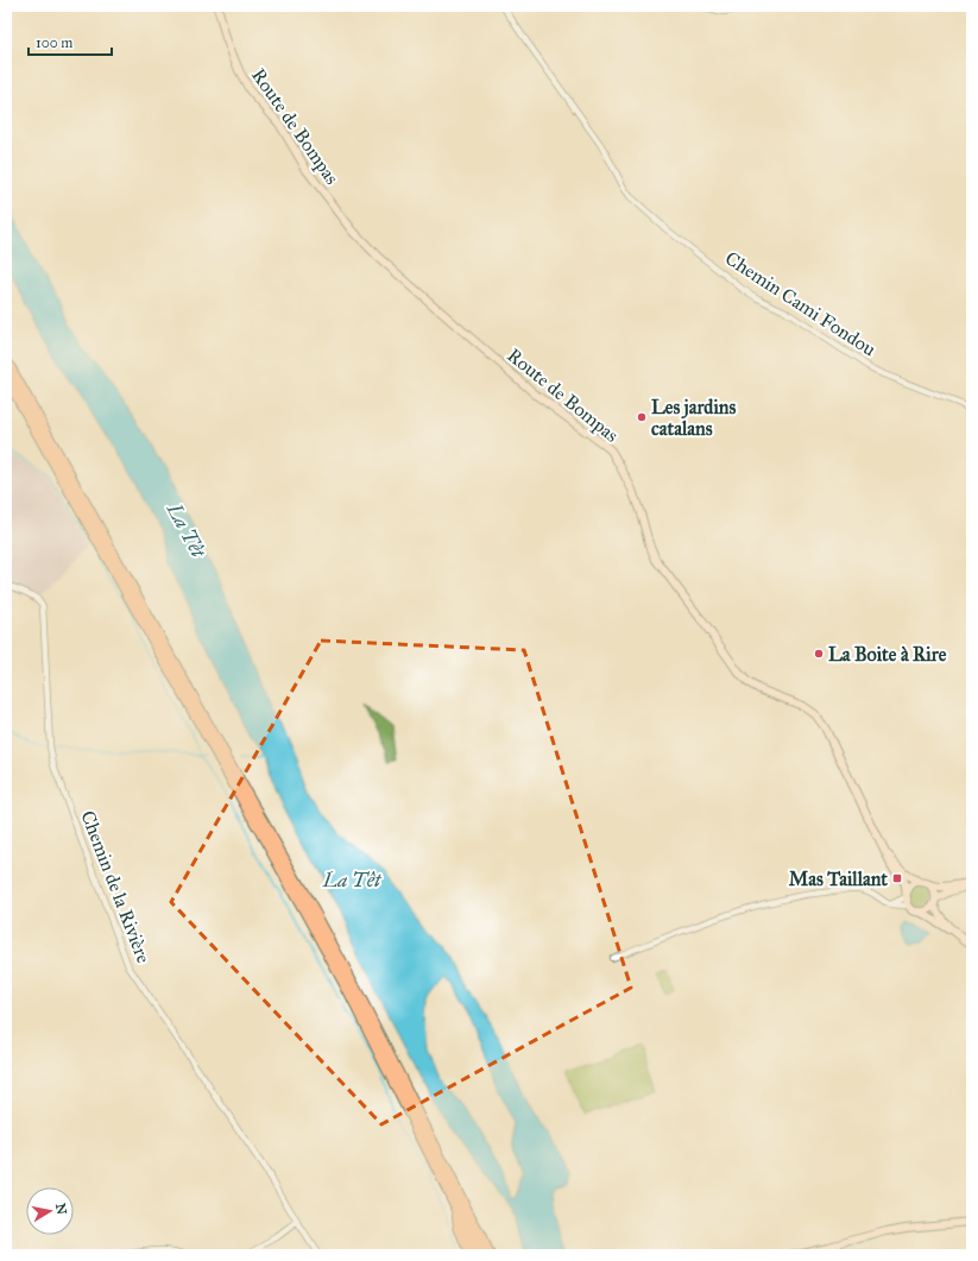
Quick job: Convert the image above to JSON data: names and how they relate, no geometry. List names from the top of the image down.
{
  "streets": {
    "main road": ["Route de Bompas"],
    "street": ["Chemin Cami Fondou", "Chemin de la Rivière"]
  },
  "water": ["La Têt"],
  "places": {
    "other": ["Les jardins catalans", "La Boite à Rire"],
    "transit": ["Mas Taillant"]
  },
  "scale_bar": "100 m",
  "north": "right"
}
